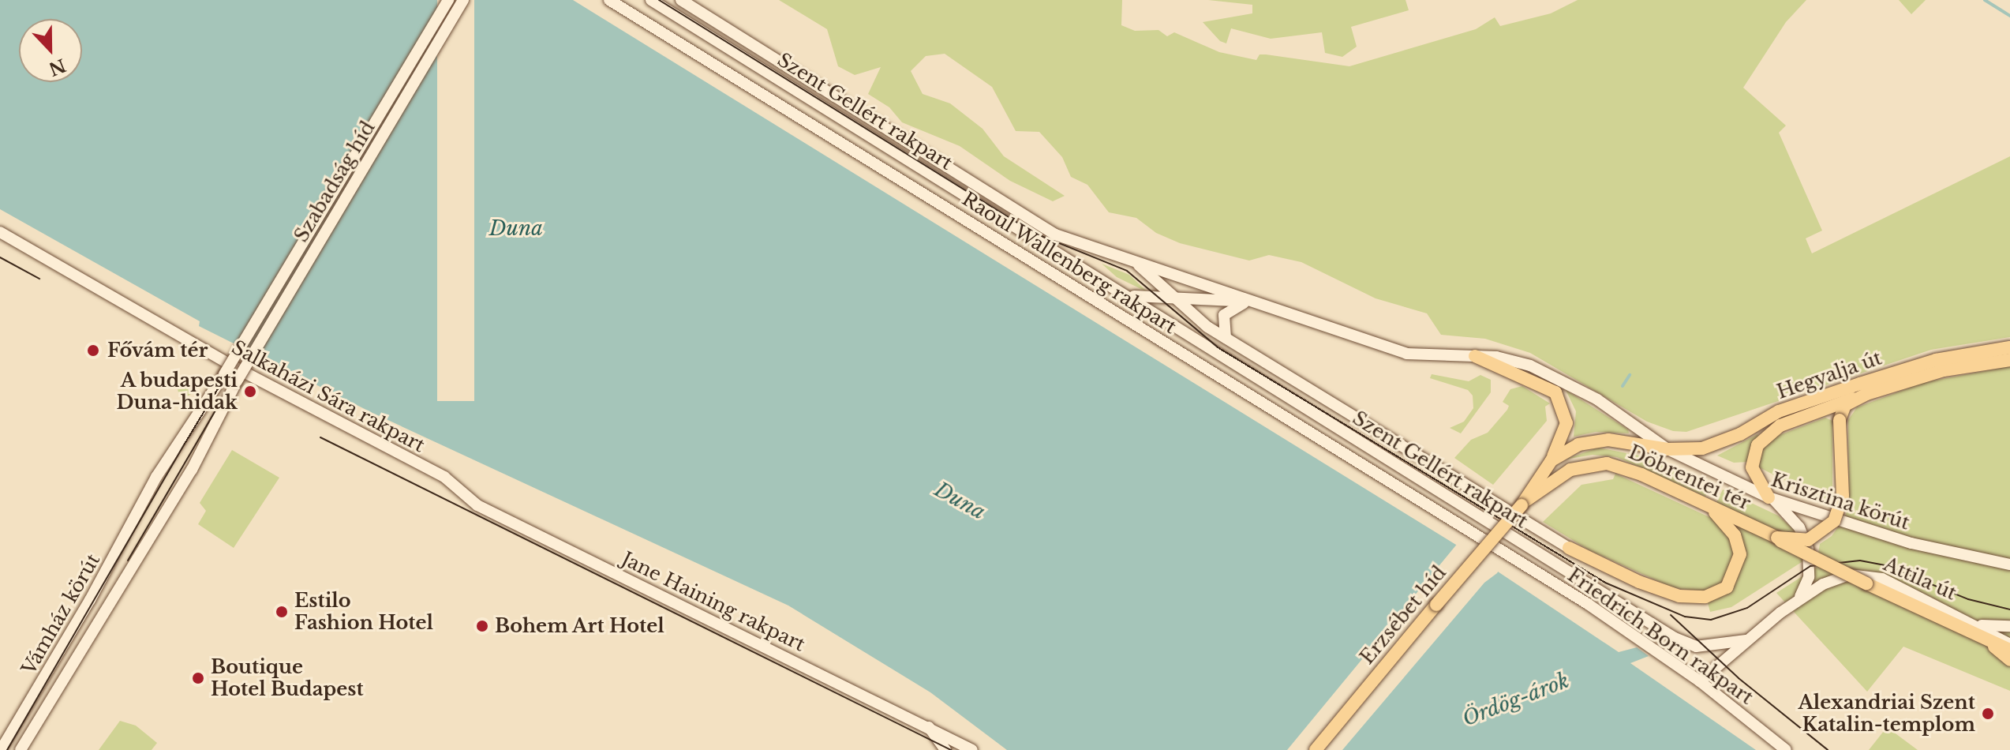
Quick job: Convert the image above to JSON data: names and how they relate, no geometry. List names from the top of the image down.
{
  "streets": {
    "main road": [
      "Szent Gellért rakpart",
      "Szabadság híd",
      "Raoul Wallenberg rakpart",
      "Hegyalja út",
      "Salkaházi Sára rakpart",
      "Döbrentei tér",
      "Krisztina körút",
      "Attila út",
      "Jane Haining rakpart",
      "Vámház körút",
      "Erzsébet híd",
      "Friedrich Born rakpart"
    ]
  },
  "crossings": [
    ["Szent Gellért rakpart", "Hegyalja út"],
    ["Szent Gellért rakpart", "Krisztina körút"],
    ["Szent Gellért rakpart", "Attila út"],
    ["Szabadság híd", "Vámház körút"],
    ["Raoul Wallenberg rakpart", "Friedrich Born rakpart"],
    ["Hegyalja út", "Krisztina körút"],
    ["Salkaházi Sára rakpart", "Jane Haining rakpart"],
    ["Döbrentei tér", "Erzsébet híd"]
  ],
  "water": ["Duna", "Ördög-árok"],
  "places": [
    "Fővám tér",
    "A budapesti Duna-hidak",
    "Estilo Fashion Hotel",
    "Bohem Art Hotel",
    "Boutique Hotel Budapest",
    "Alexandriai Szent Katalin-templom"
  ],
  "north": "bottom"
}
